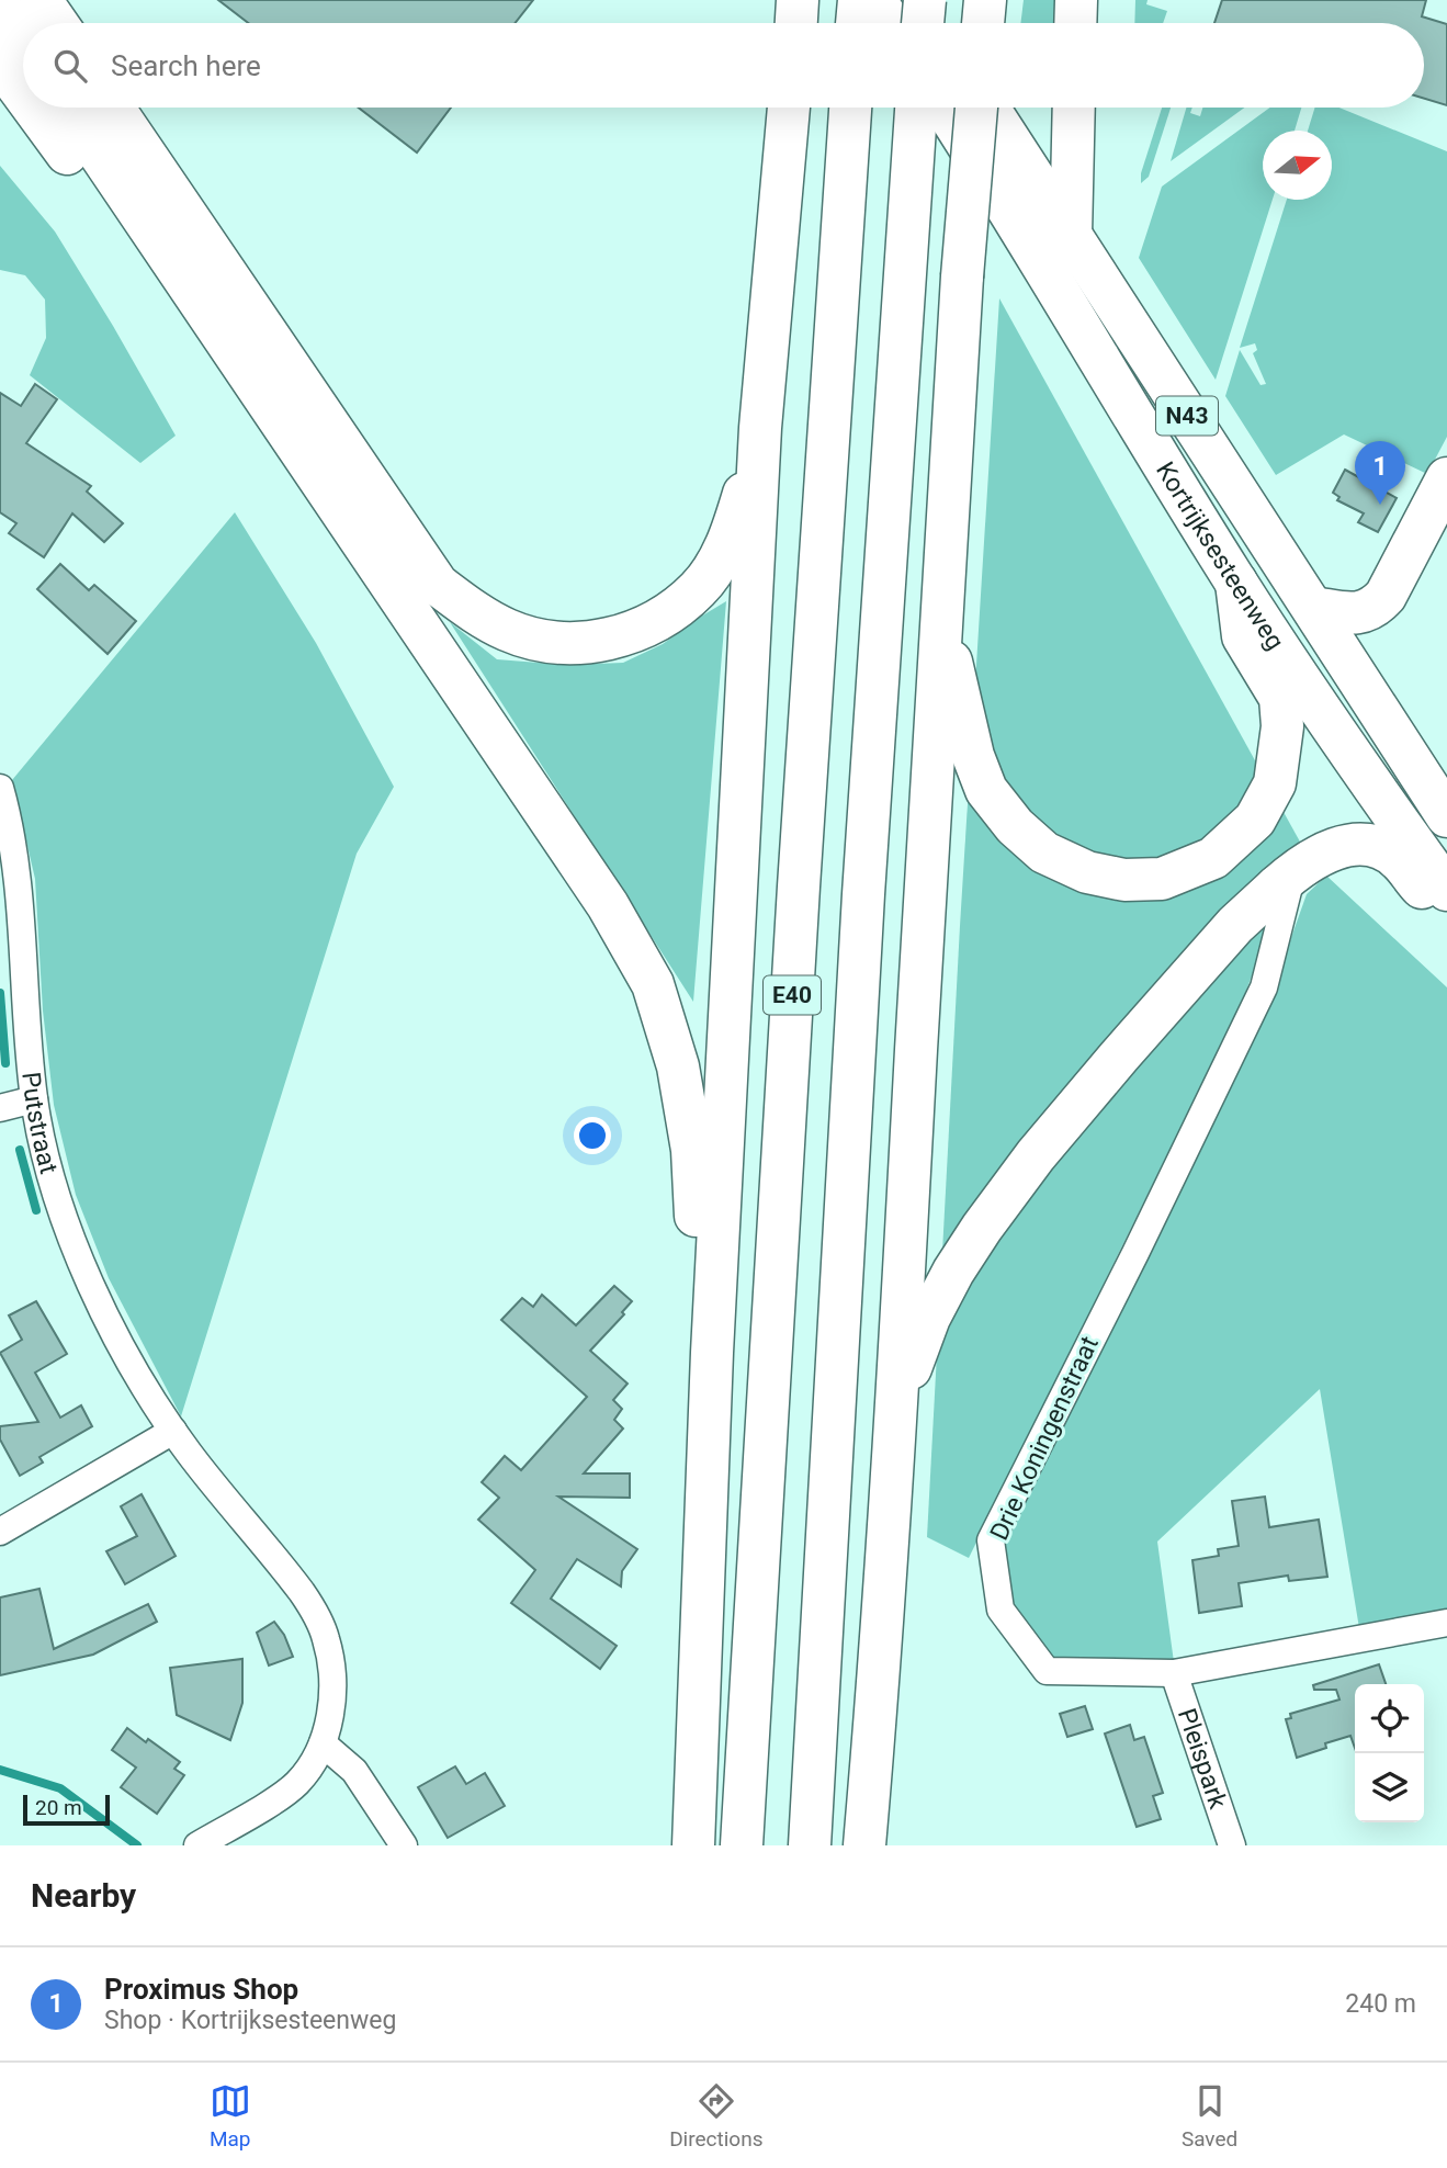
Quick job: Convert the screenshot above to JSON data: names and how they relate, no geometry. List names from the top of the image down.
{
  "streets": {
    "main road": ["N43", "Kortrijksesteenweg", "E40"],
    "street": ["Putstraat", "Drie Koningenstraat", "Pleispark"]
  },
  "crossings": [
    ["Drie Koningenstraat", "Pleispark"]
  ],
  "scale_bar": "20 m",
  "north": "right",
  "page": {
    "search": "Search here",
    "pins": "1",
    "scale": "20 m",
    "heading": "Nearby",
    "list": [
      {
        "mark": "1",
        "name": "Proximus Shop",
        "note": "Shop · Kortrijksesteenweg",
        "value": "240 m"
      }
    ],
    "nav": ["Map", "Directions", "Saved"]
  }
}
